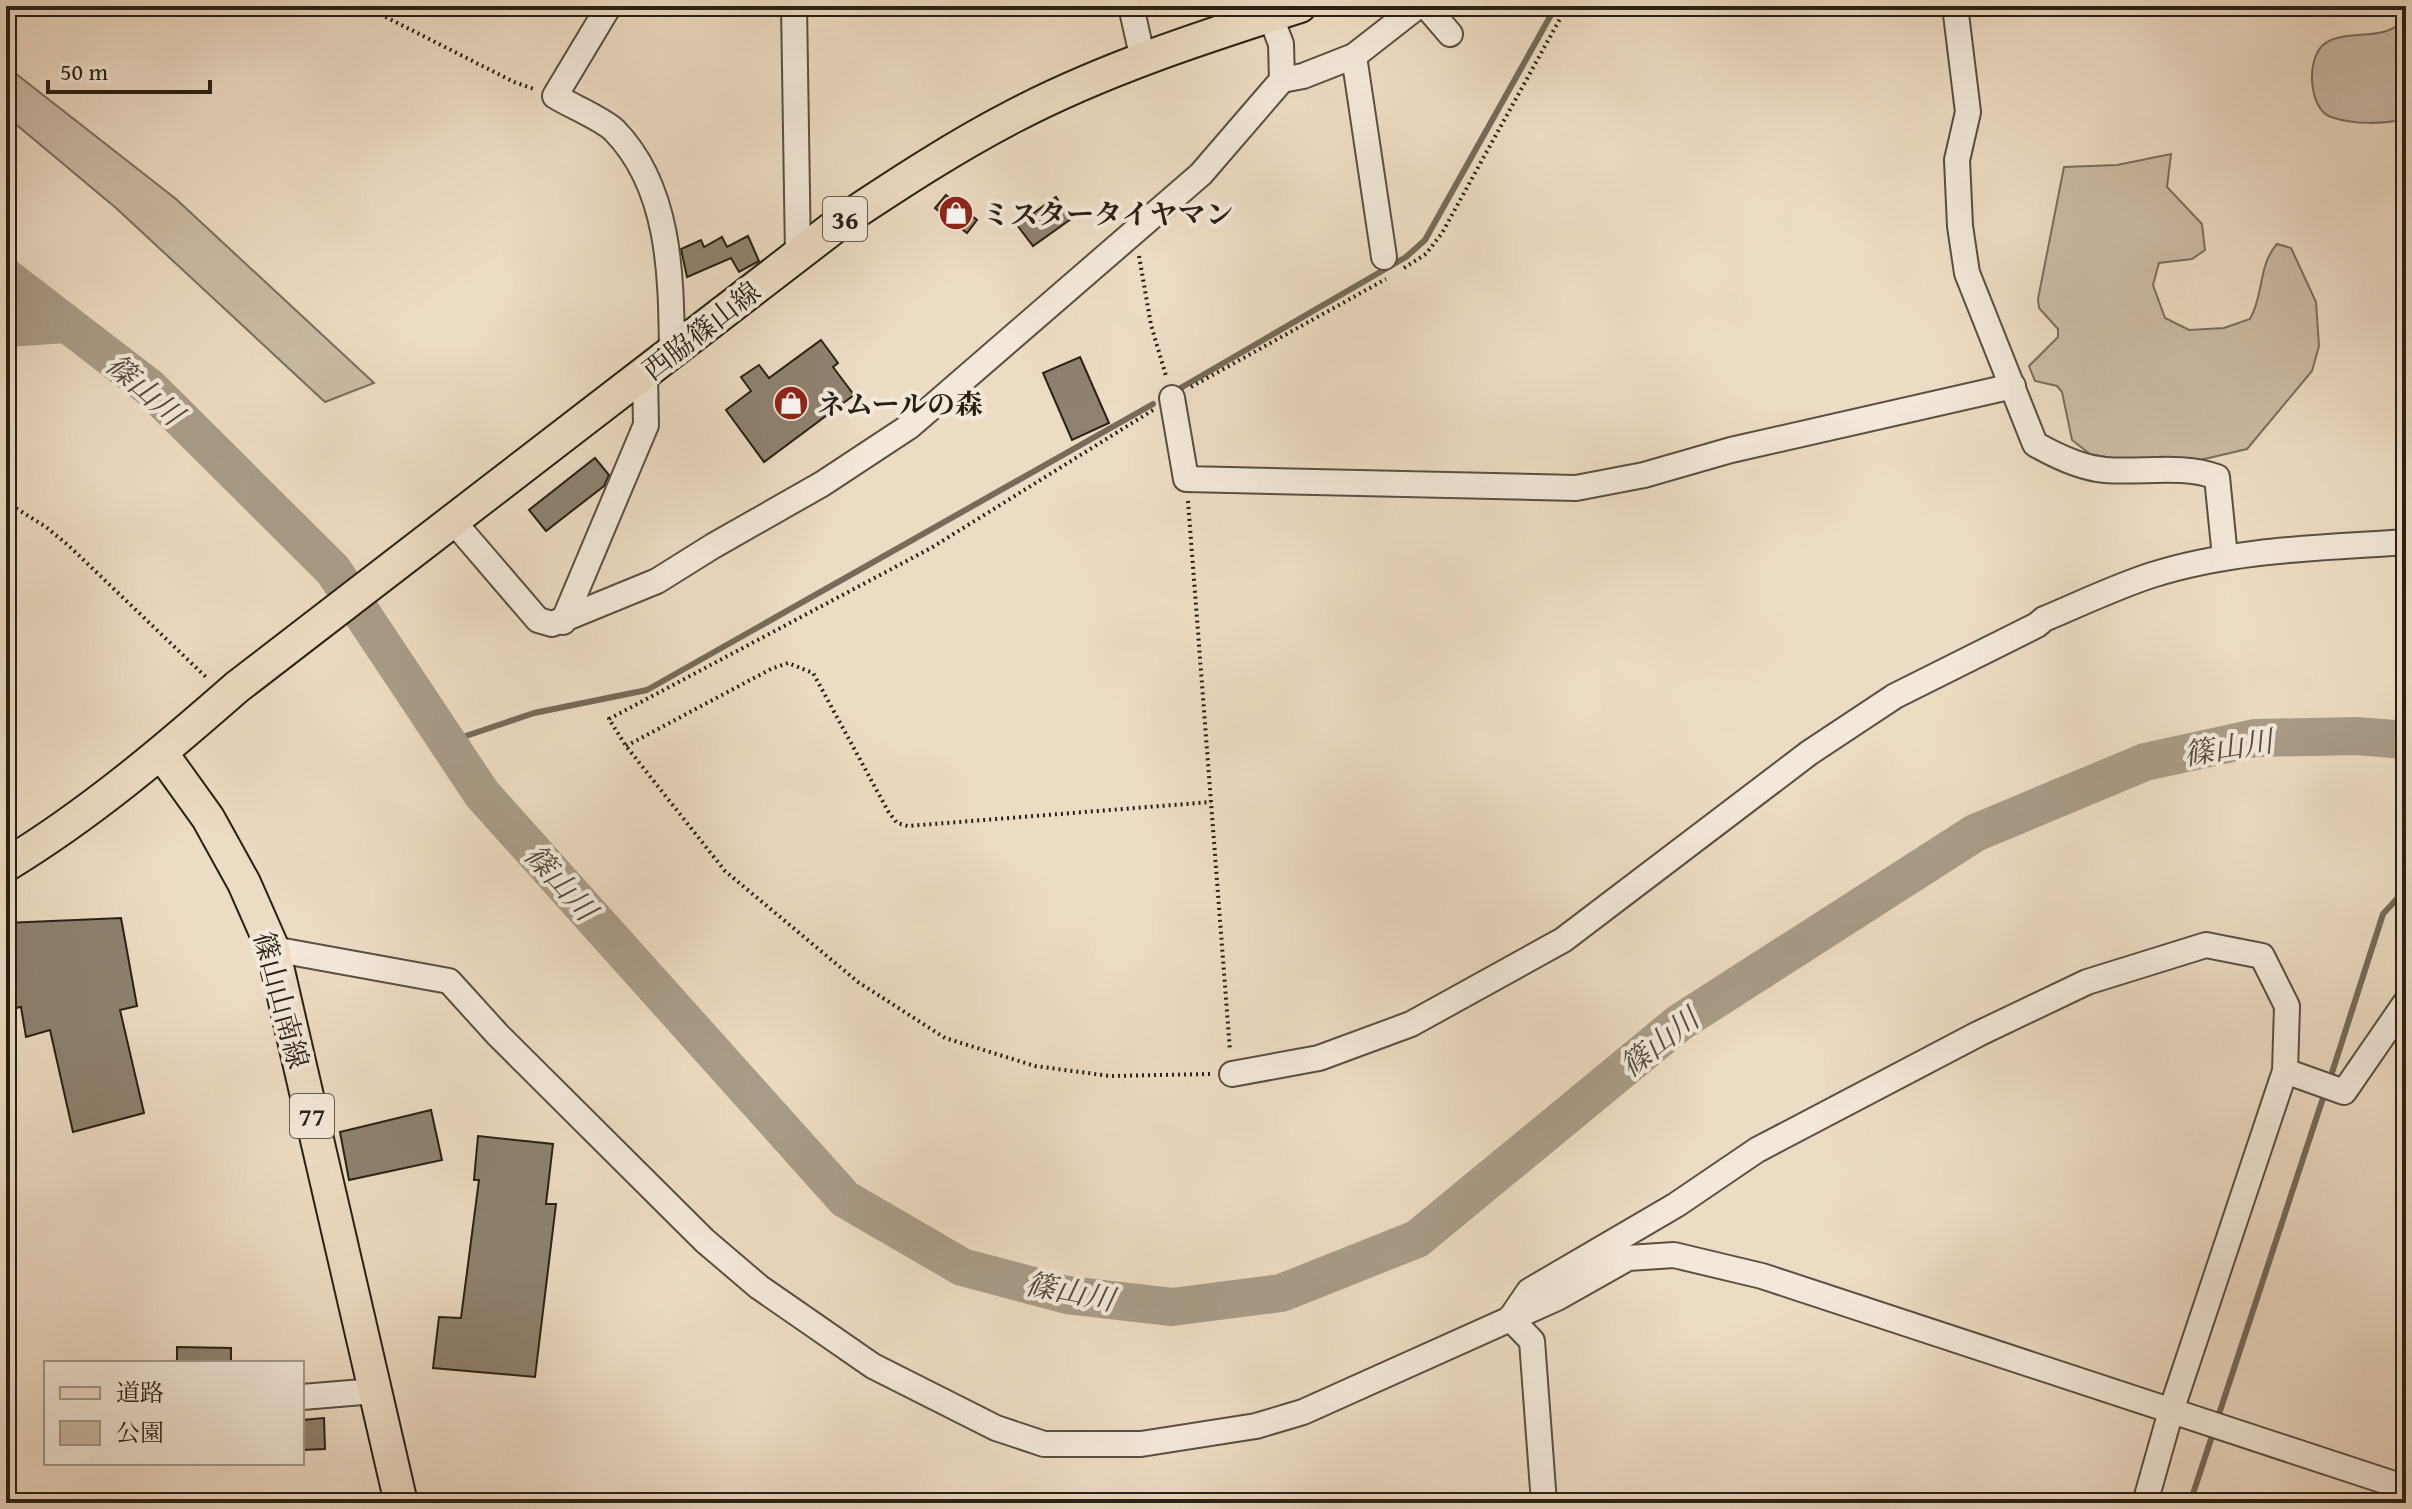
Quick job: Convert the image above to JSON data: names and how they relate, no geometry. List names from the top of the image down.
{
  "streets": {
    "main road": [
      "36",
      "西脇篠山線",
      "篠山山南線",
      "77"
    ]
  },
  "crossings": [
    ["西脇篠山線", "篠山山南線"]
  ],
  "water": ["篠山川"],
  "places": {
    "shop": ["ミスタータイヤマン", "ネムールの森"]
  },
  "legend": ["道路", "公園"],
  "scale_bar": "50 m"
}
